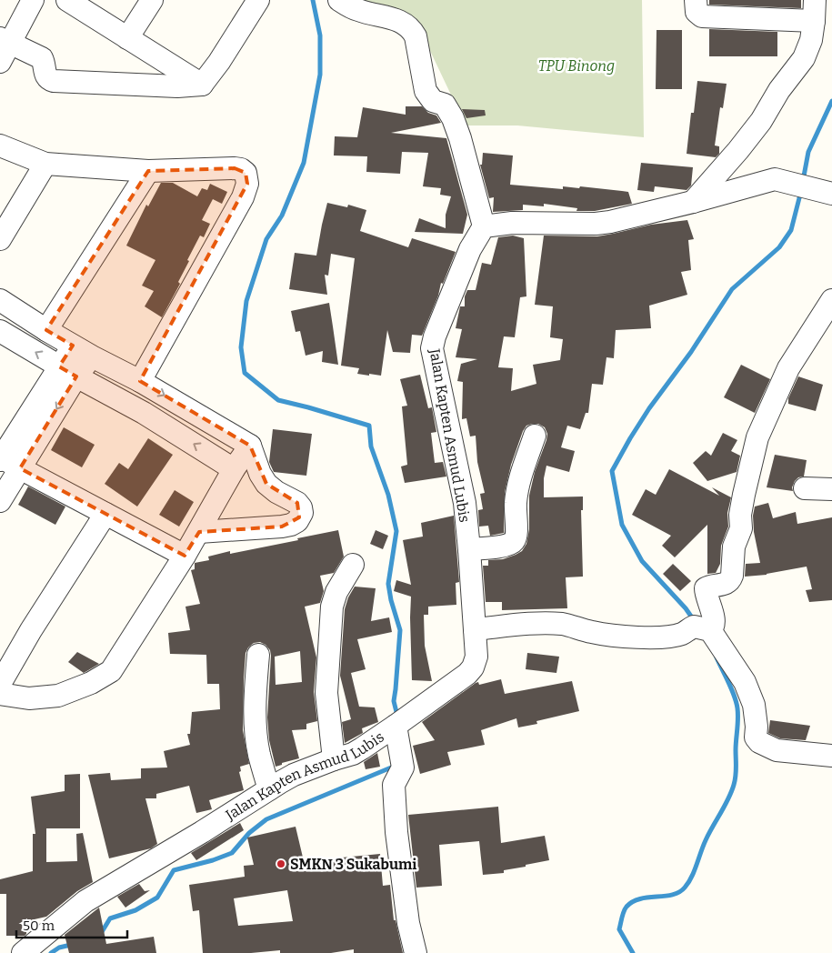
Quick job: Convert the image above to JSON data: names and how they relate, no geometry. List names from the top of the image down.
{
  "streets": {
    "street": ["Jalan Kapten Asmud Lubis"]
  },
  "parks": ["TPU Binong"],
  "places": ["SMKN 3 Sukabumi"],
  "scale_bar": "50 m"
}
